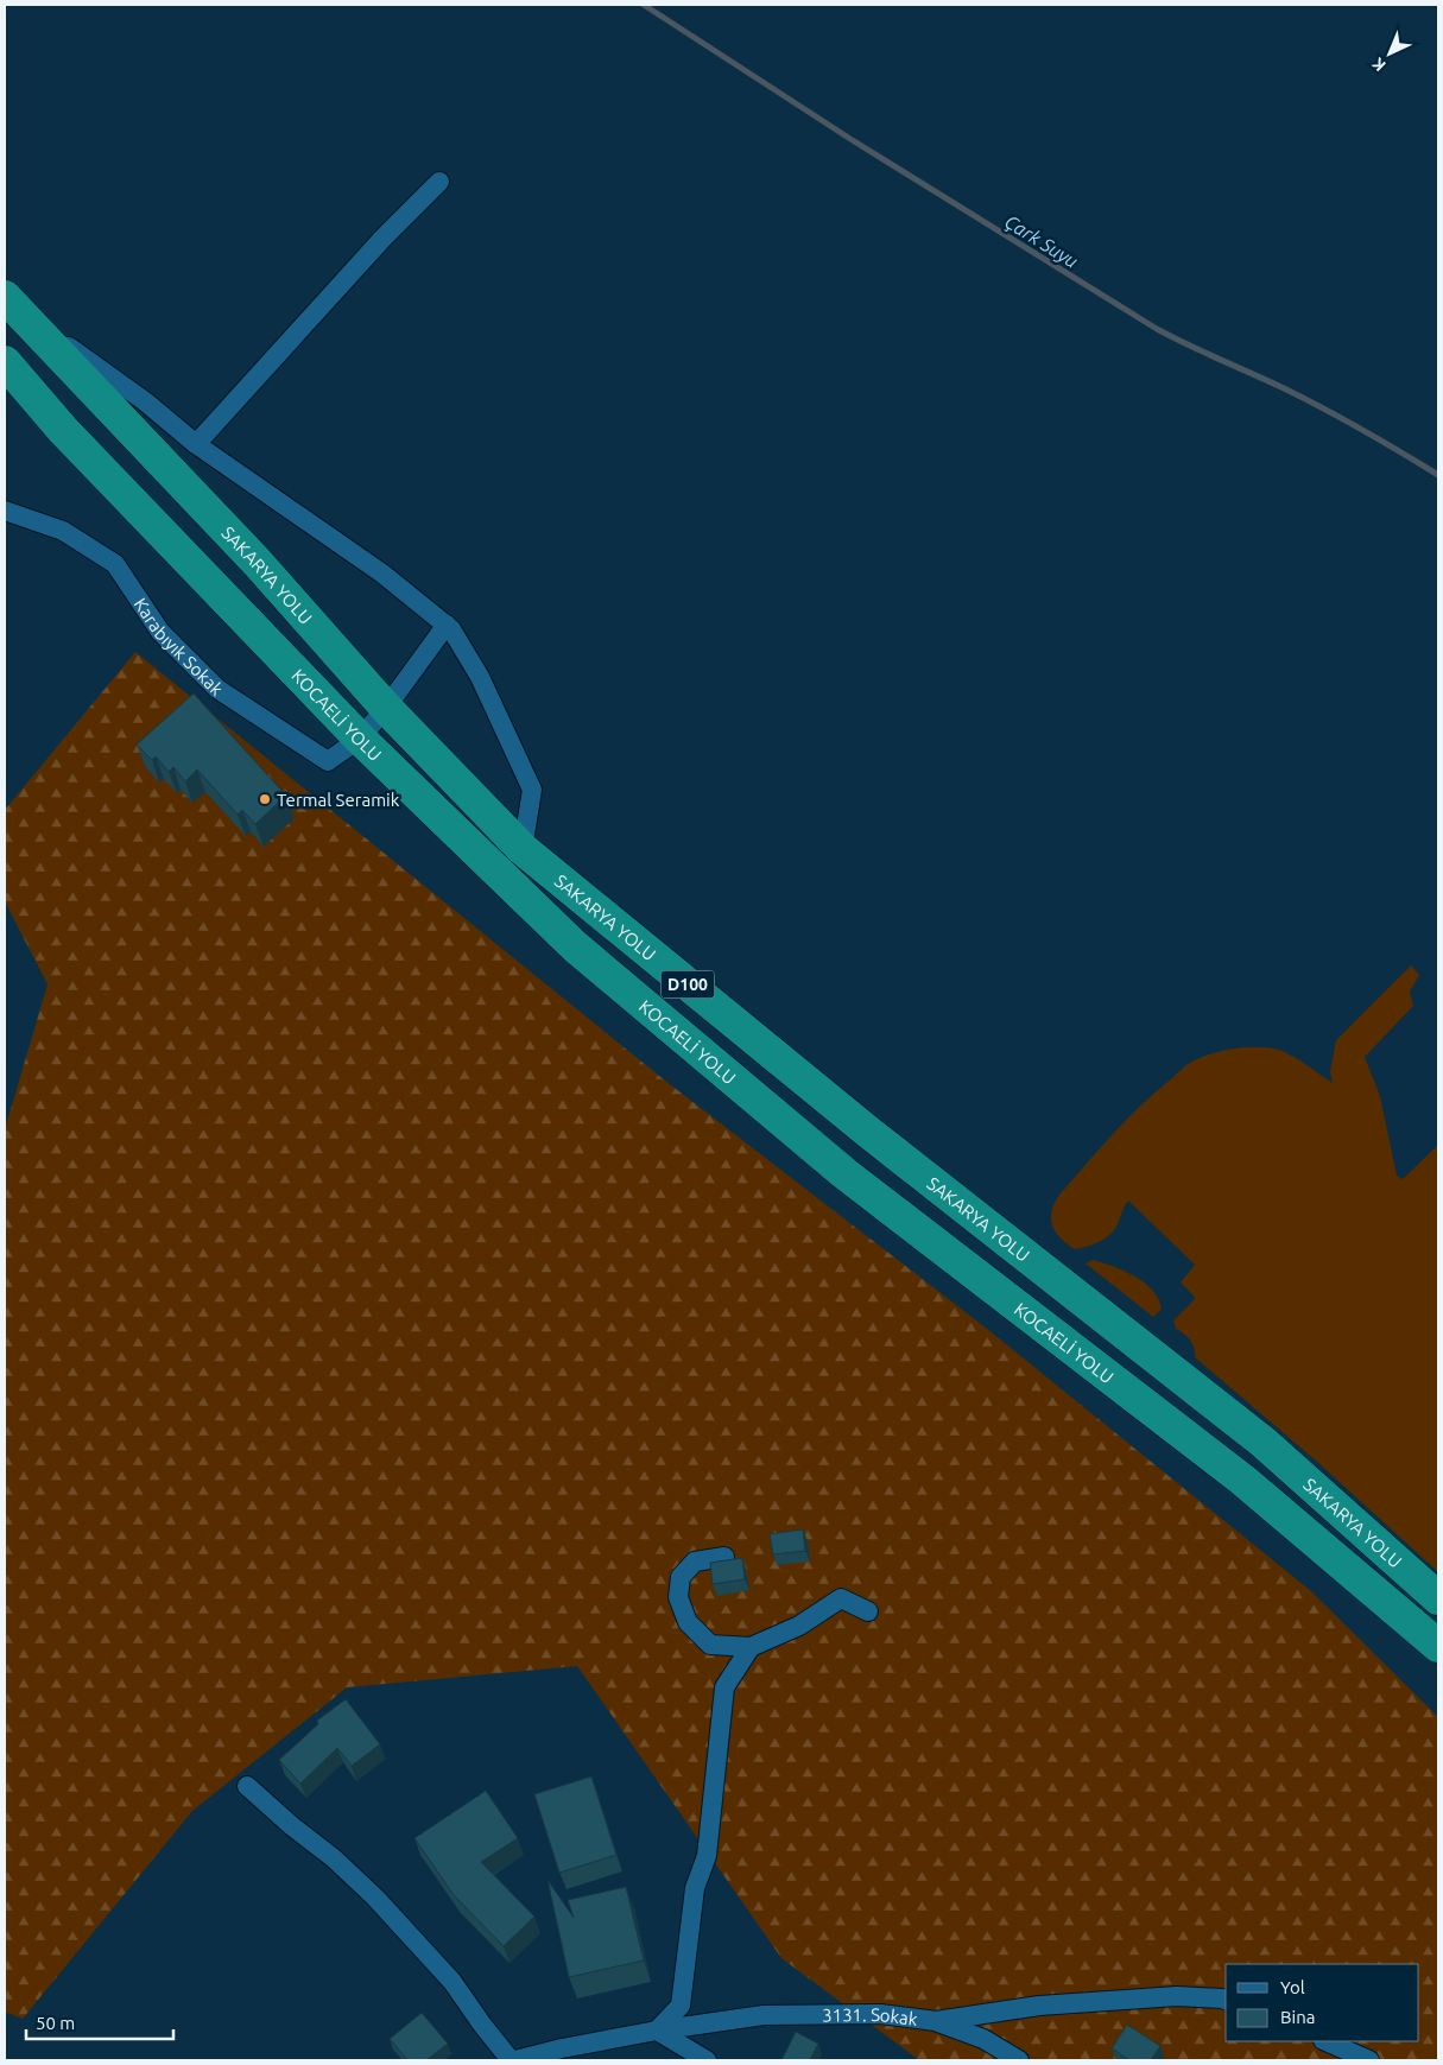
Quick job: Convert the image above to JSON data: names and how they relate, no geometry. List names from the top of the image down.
{
  "streets": {
    "highway": ["SAKARYA YOLU", "KOCAELİ YOLU", "D100"],
    "street": ["Karabıyık Sokak", "3131. Sokak"]
  },
  "crossings": [
    ["Karabıyık Sokak", "KOCAELİ YOLU"]
  ],
  "water": ["Çark Suyu"],
  "places": ["Termal Seramik"],
  "legend": ["Yol", "Bina"],
  "scale_bar": "50 m",
  "north": "bottom left"
}
